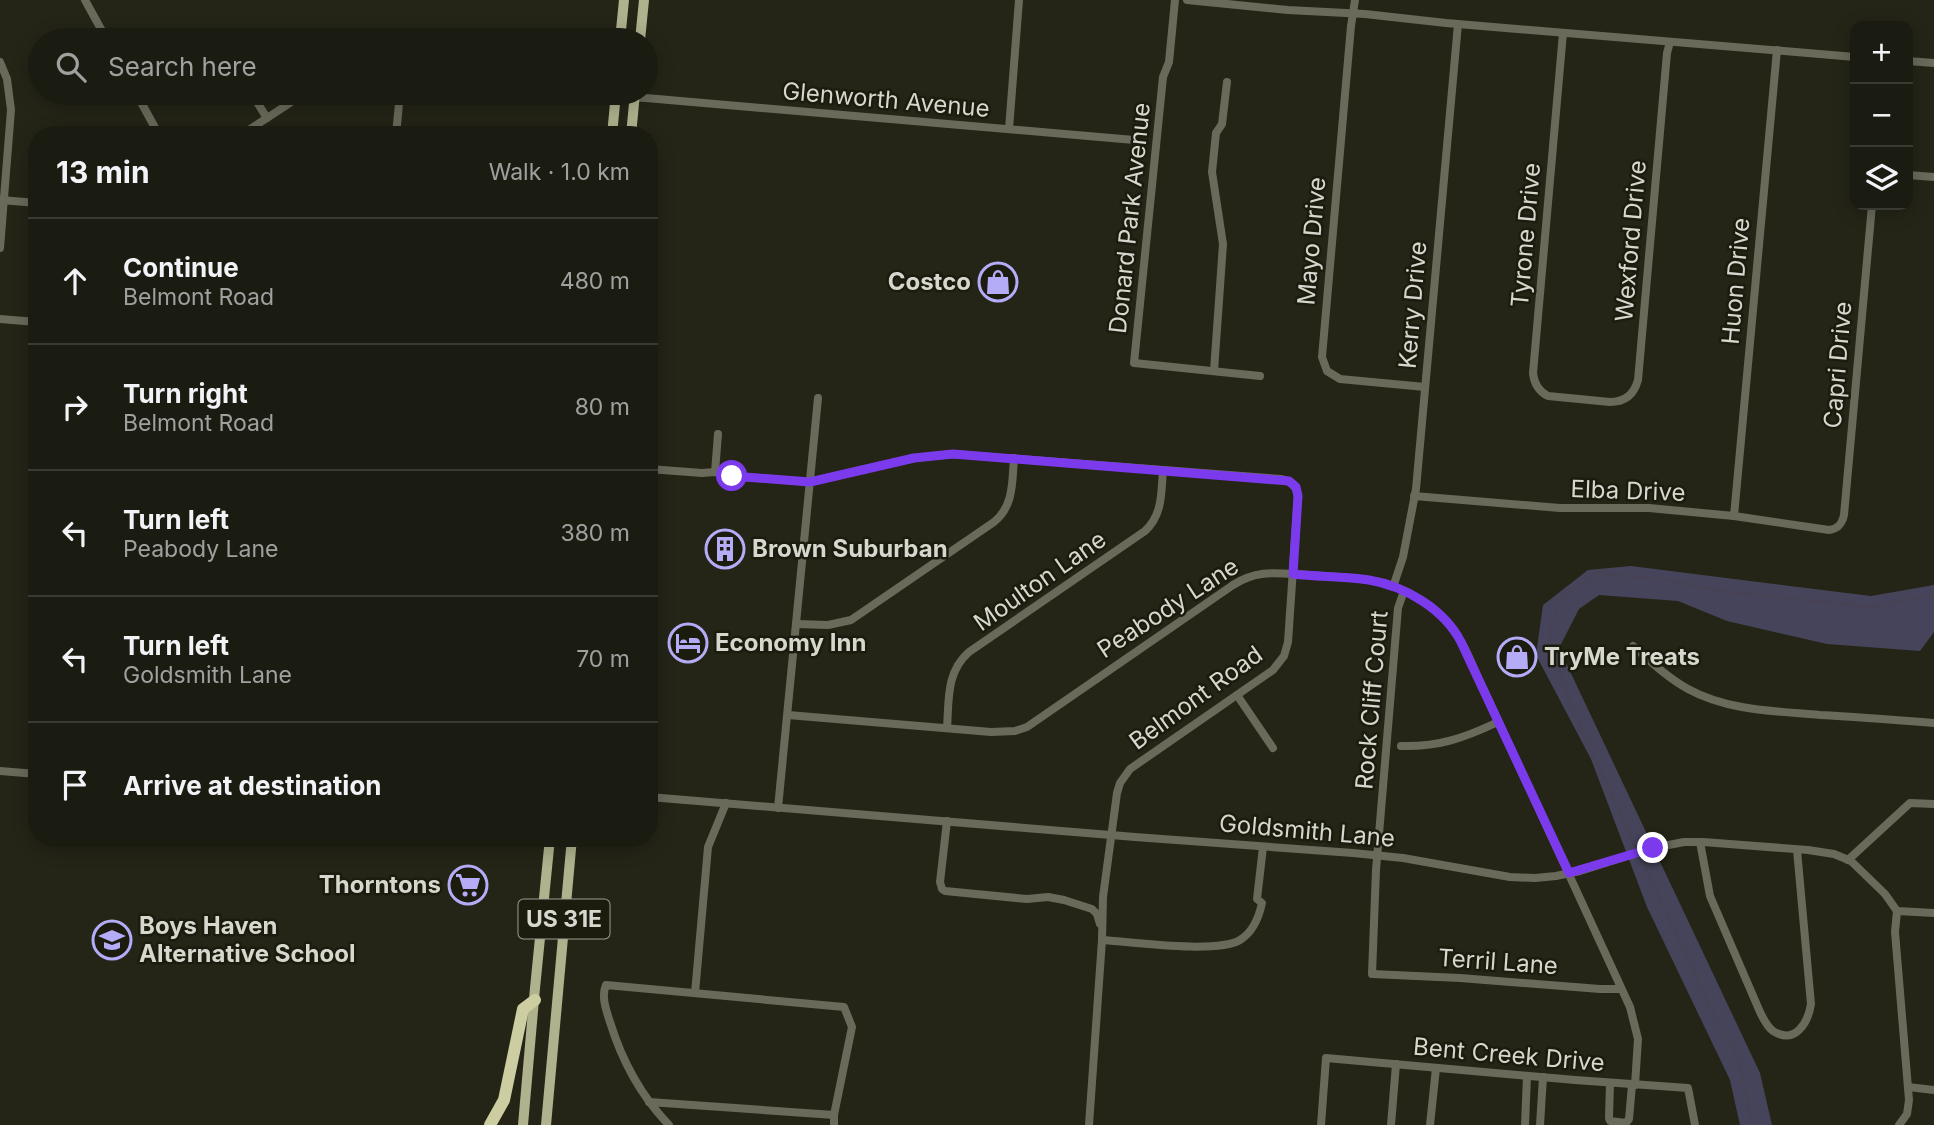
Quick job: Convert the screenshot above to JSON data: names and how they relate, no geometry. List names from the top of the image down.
{
  "streets": {
    "main road": ["US 31E"],
    "street": [
      "Glenworth Avenue",
      "Donard Park Avenue",
      "Tyrone Drive",
      "Mayo Drive",
      "Wexford Drive",
      "Huon Drive",
      "Kerry Drive",
      "Capri Drive",
      "Elba Drive",
      "Moulton Lane",
      "Peabody Lane",
      "Belmont Road",
      "Rock Cliff Court",
      "Goldsmith Lane",
      "Terril Lane",
      "Bent Creek Drive"
    ]
  },
  "crossings": [
    ["Tyrone Drive", "Wexford Drive"],
    ["Mayo Drive", "Kerry Drive"],
    ["Huon Drive", "Elba Drive"],
    ["Kerry Drive", "Elba Drive"],
    ["Kerry Drive", "Peabody Lane"],
    ["Capri Drive", "Elba Drive"],
    ["Moulton Lane", "Peabody Lane"],
    ["Moulton Lane", "Belmont Road"],
    ["Peabody Lane", "Belmont Road"],
    ["Peabody Lane", "Rock Cliff Court"],
    ["Peabody Lane", "Goldsmith Lane"],
    ["Peabody Lane", "Terril Lane"],
    ["Peabody Lane", "Bent Creek Drive"],
    ["Belmont Road", "Goldsmith Lane"],
    ["Rock Cliff Court", "Goldsmith Lane"],
    ["Rock Cliff Court", "Terril Lane"]
  ],
  "places": {
    "shop": ["Costco", "TryMe Treats"],
    "building": ["Brown Suburban"],
    "hotel": ["Economy Inn"],
    "supermarket": ["Thorntons"],
    "school or university": ["Boys Haven Alternative School"]
  },
  "page": {
    "map_buttons": ["+", "−"],
    "search": "Search here",
    "heading": ["13 min", "Walk · 1.0 km"],
    "list": [
      ["Continue", "Belmont Road", "480 m"],
      ["Turn right", "Belmont Road", "80 m"],
      ["Turn left", "Peabody Lane", "380 m"],
      ["Turn left", "Goldsmith Lane", "70 m"],
      "Arrive at destination"
    ]
  }
}
